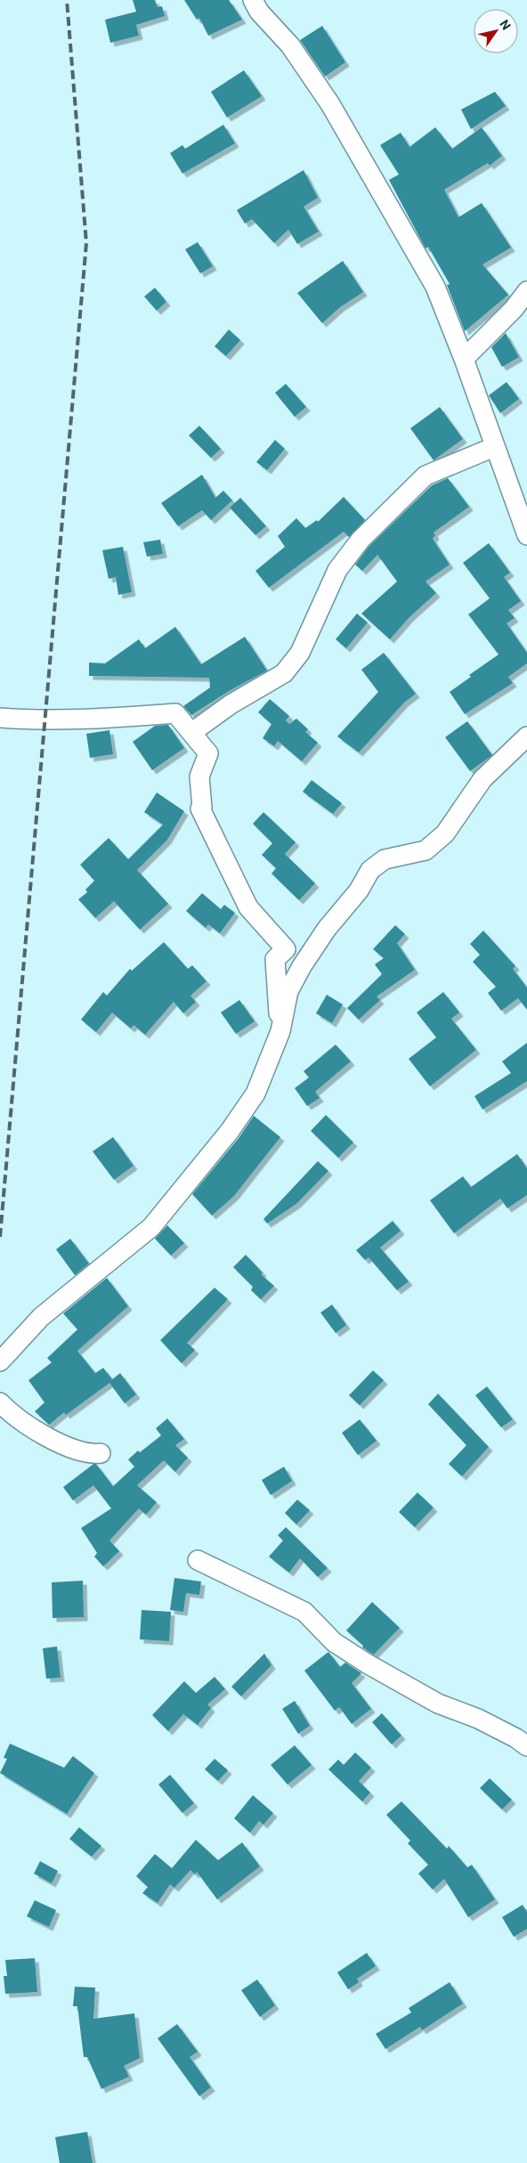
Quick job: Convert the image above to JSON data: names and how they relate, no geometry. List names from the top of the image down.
{
  "north": "top right"
}
